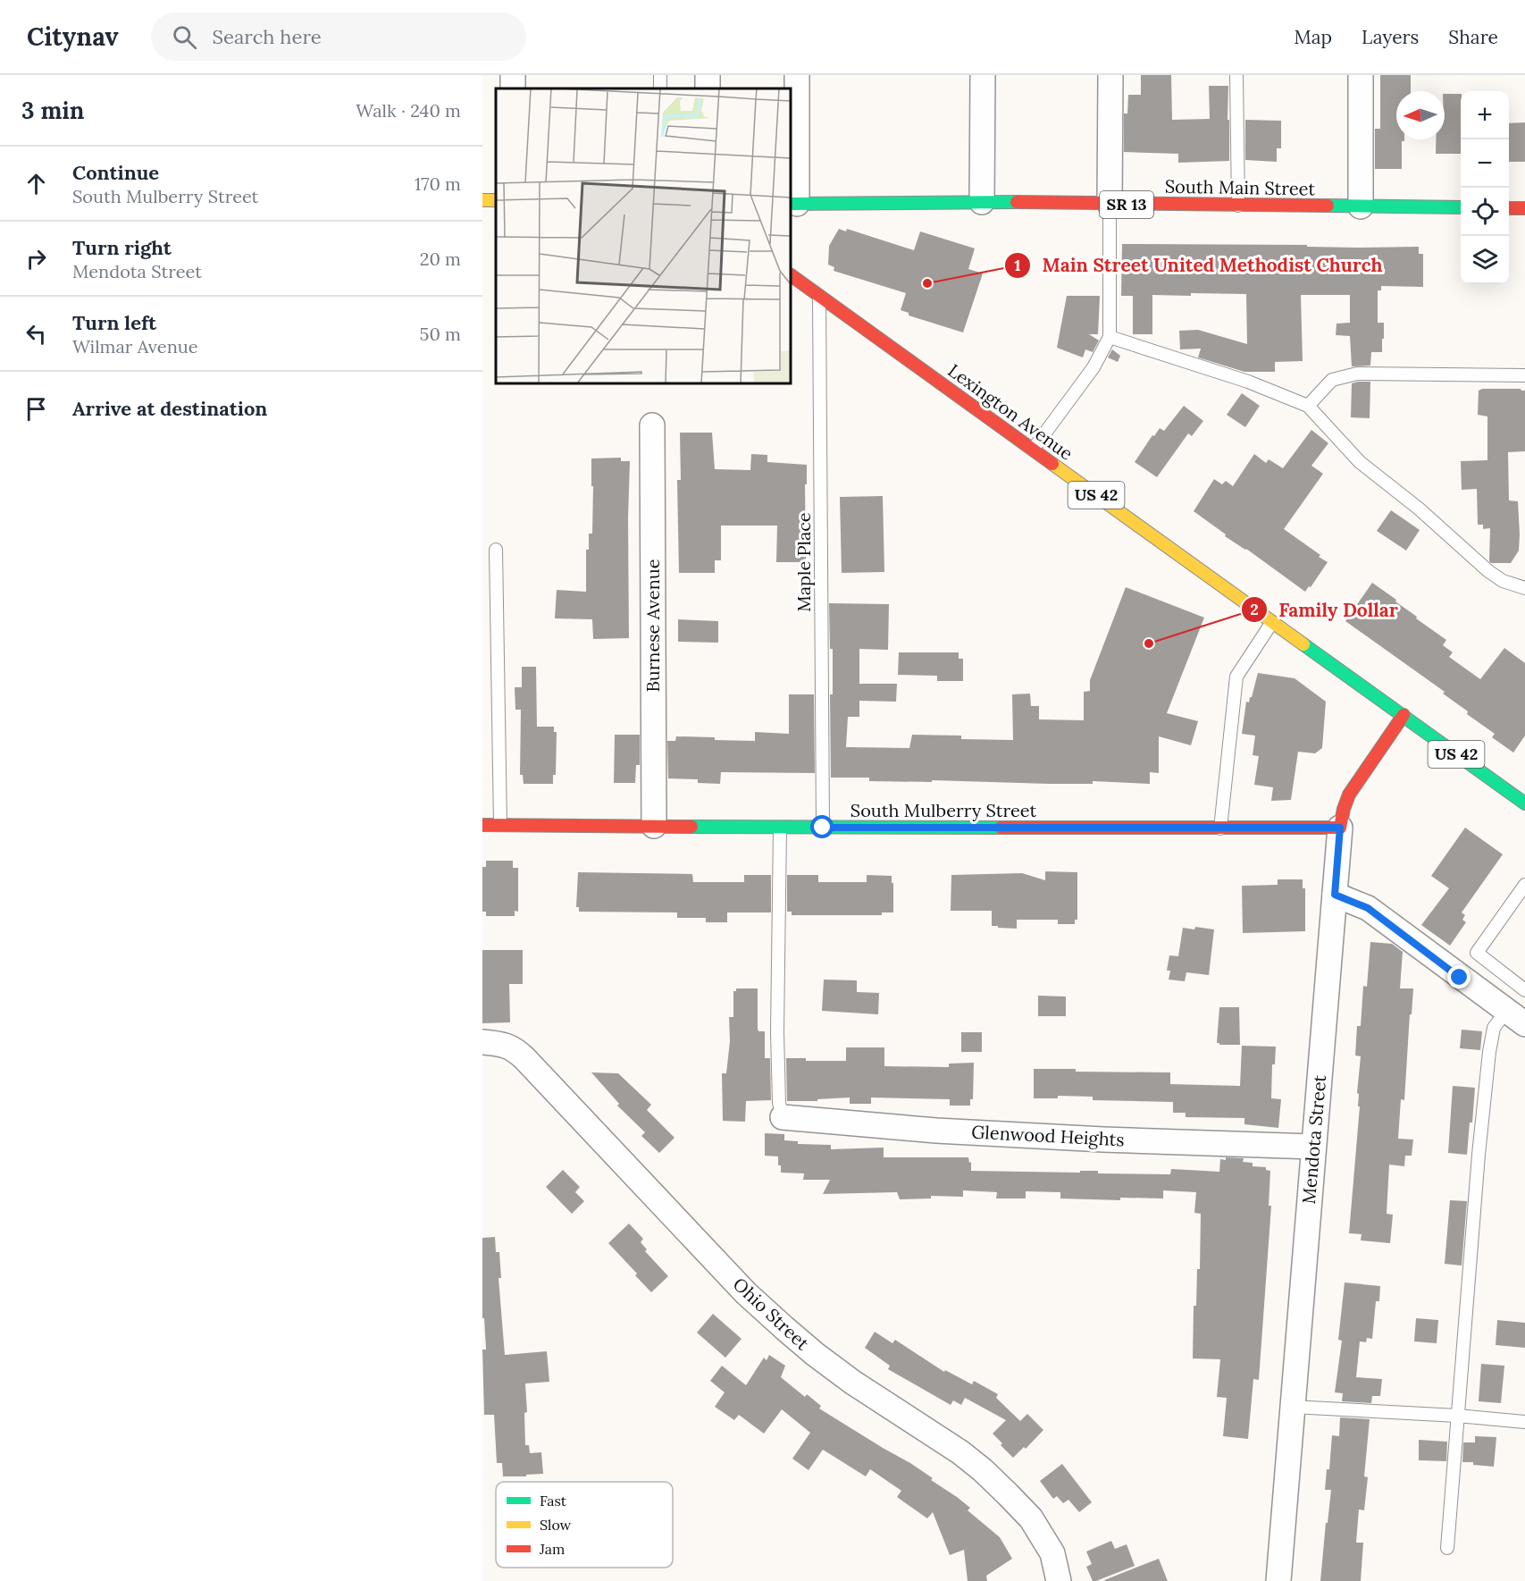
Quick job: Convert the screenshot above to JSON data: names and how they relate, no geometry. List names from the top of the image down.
{
  "streets": {
    "main road": [
      "South Main Street",
      "SR 13",
      "Lexington Avenue",
      "US 42",
      "South Mulberry Street",
      "Mendota Street"
    ],
    "street": ["Burnese Avenue", "Glenwood Heights", "Ohio Street"],
    "lane": ["Maple Place"]
  },
  "crossings": [
    ["Lexington Avenue", "Maple Place"],
    ["Lexington Avenue", "Mendota Street"],
    ["Maple Place", "South Mulberry Street"],
    ["Burnese Avenue", "South Mulberry Street"],
    ["South Mulberry Street", "Mendota Street"],
    ["Glenwood Heights", "Mendota Street"]
  ],
  "places": ["Main Street United Methodist Church", "Family Dollar"],
  "legend": ["Fast", "Slow", "Jam"],
  "north": "left",
  "page": {
    "header": "Citynav",
    "search": "Search here",
    "nav": ["Map", "Layers", "Share"],
    "heading": ["3 min", "Walk · 240 m"],
    "map_buttons": ["+", "−"],
    "list": [
      ["Continue", "South Mulberry Street", "170 m"],
      ["Turn right", "Mendota Street", "20 m"],
      ["Turn left", "Wilmar Avenue", "50 m"],
      "Arrive at destination"
    ]
  }
}
